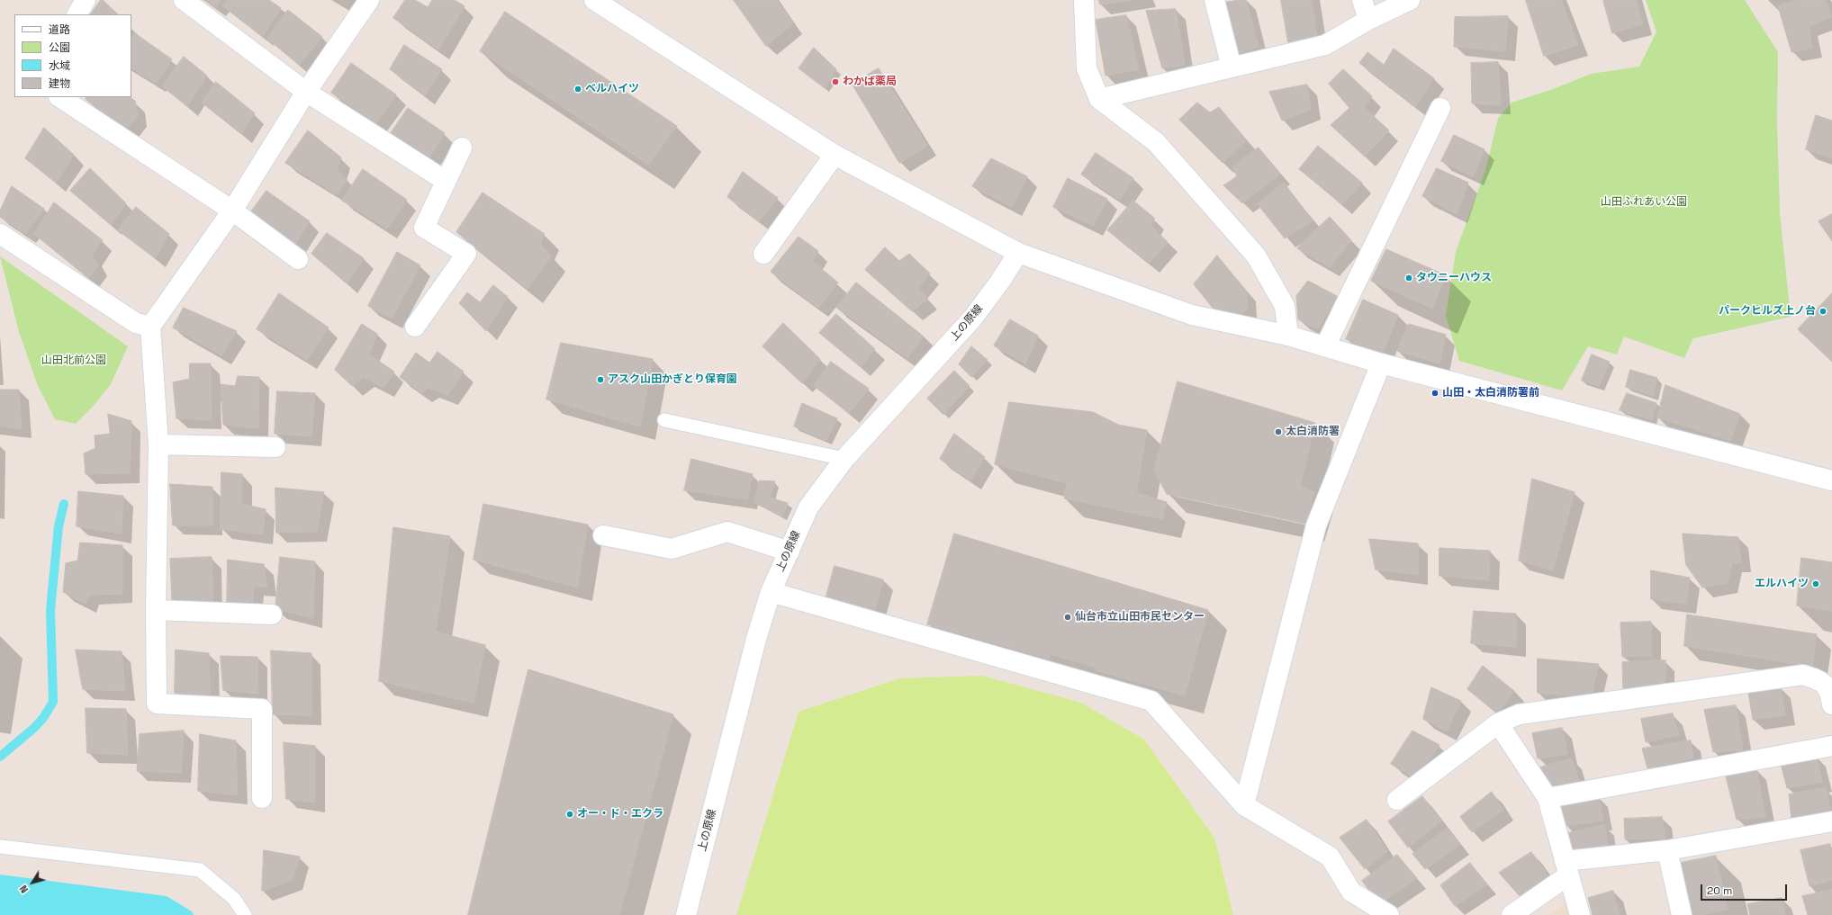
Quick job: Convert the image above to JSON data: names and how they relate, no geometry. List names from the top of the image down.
{
  "streets": {
    "street": ["上の原線"]
  },
  "parks": ["山田ふれあい公園", "山田北前公園"],
  "places": [
    "わかば薬局",
    "ベルハイツ",
    "タウニーハウス",
    "パークヒルズ上ノ台",
    "アスク山田かぎとり保育園",
    "山田・太白消防署前",
    "太白消防署",
    "エルハイツ",
    "仙台市立山田市民センター",
    "オー・ド・エクラ"
  ],
  "legend": [
    "道路",
    "公園",
    "水域",
    "建物"
  ],
  "scale_bar": "20 m",
  "north": "bottom left"
}
